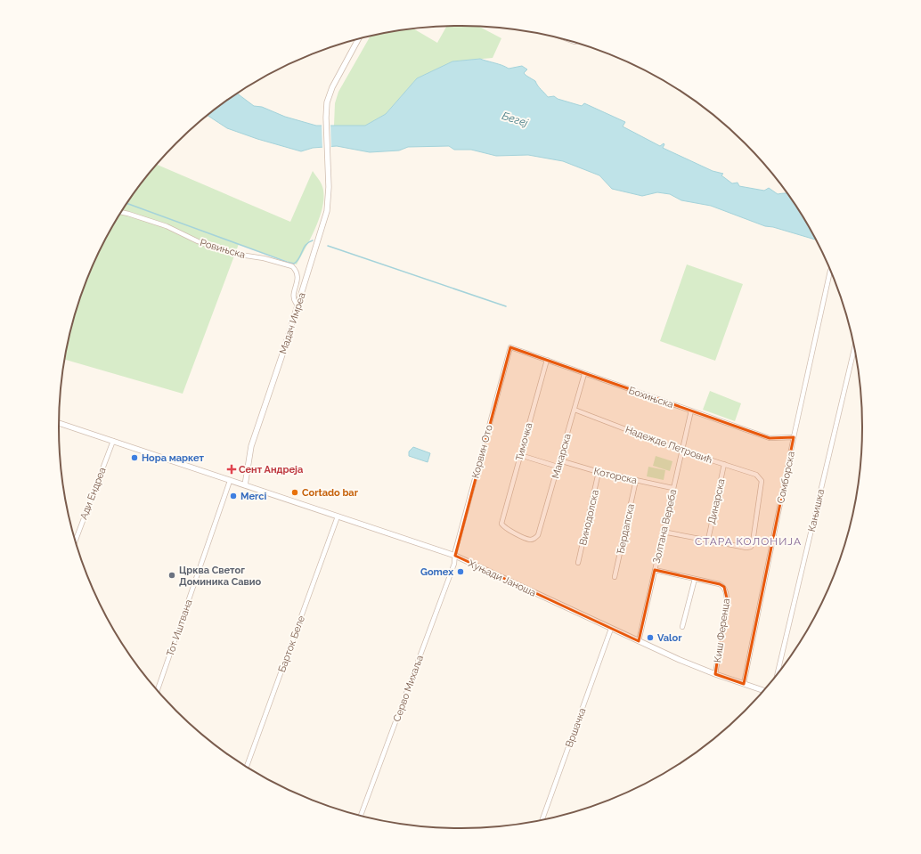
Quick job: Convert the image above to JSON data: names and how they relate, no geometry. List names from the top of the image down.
{
  "streets": {
    "street": [
      "Ровињска",
      "Мадач Имреа",
      "Бохињска",
      "Тимочка",
      "Надежде Петровић",
      "Корвин Ото",
      "Макарска",
      "Которска",
      "Сомборска",
      "Ади Ендреа",
      "Динарска",
      "Кањишка",
      "Винодолска",
      "Золтана Вереба",
      "Ђердапска",
      "Хуњади Јаноша",
      "Тот Иштвана",
      "Киш Ференца",
      "Барток Беле",
      "Серво Михаља",
      "Вршачка"
    ]
  },
  "crossings": [
    ["Ровињска", "Мадач Имреа"],
    ["Мадач Имреа", "Хуњади Јаноша"],
    ["Бохињска", "Тимочка"],
    ["Бохињска", "Корвин Ото"],
    ["Бохињска", "Макарска"],
    ["Бохињска", "Сомборска"],
    ["Бохињска", "Золтана Вереба"],
    ["Тимочка", "Макарска"],
    ["Надежде Петровић", "Макарска"],
    ["Надежде Петровић", "Динарска"],
    ["Надежде Петровић", "Золтана Вереба"],
    ["Корвин Ото", "Хуњади Јаноша"],
    ["Корвин Ото", "Серво Михаља"],
    ["Макарска", "Которска"],
    ["Которска", "Винодолска"],
    ["Которска", "Золтана Вереба"],
    ["Которска", "Ђердапска"],
    ["Сомборска", "Хуњади Јаноша"],
    ["Ади Ендреа", "Хуњади Јаноша"],
    ["Золтана Вереба", "Хуњади Јаноша"],
    ["Хуњади Јаноша", "Тот Иштвана"],
    ["Хуњади Јаноша", "Киш Ференца"],
    ["Хуњади Јаноша", "Барток Беле"],
    ["Хуњади Јаноша", "Серво Михаља"],
    ["Хуњади Јаноша", "Вршачка"]
  ],
  "districts": ["СТАРА КОЛОНИЈА"],
  "water": ["Бегеј"],
  "places": {
    "other": [
      "Нора маркет",
      "Cortado bar",
      "Merci",
      "Gomex",
      "Црква Светог Доминика Савио",
      "Valor"
    ],
    "health": ["Сент Андреја"]
  }
}
